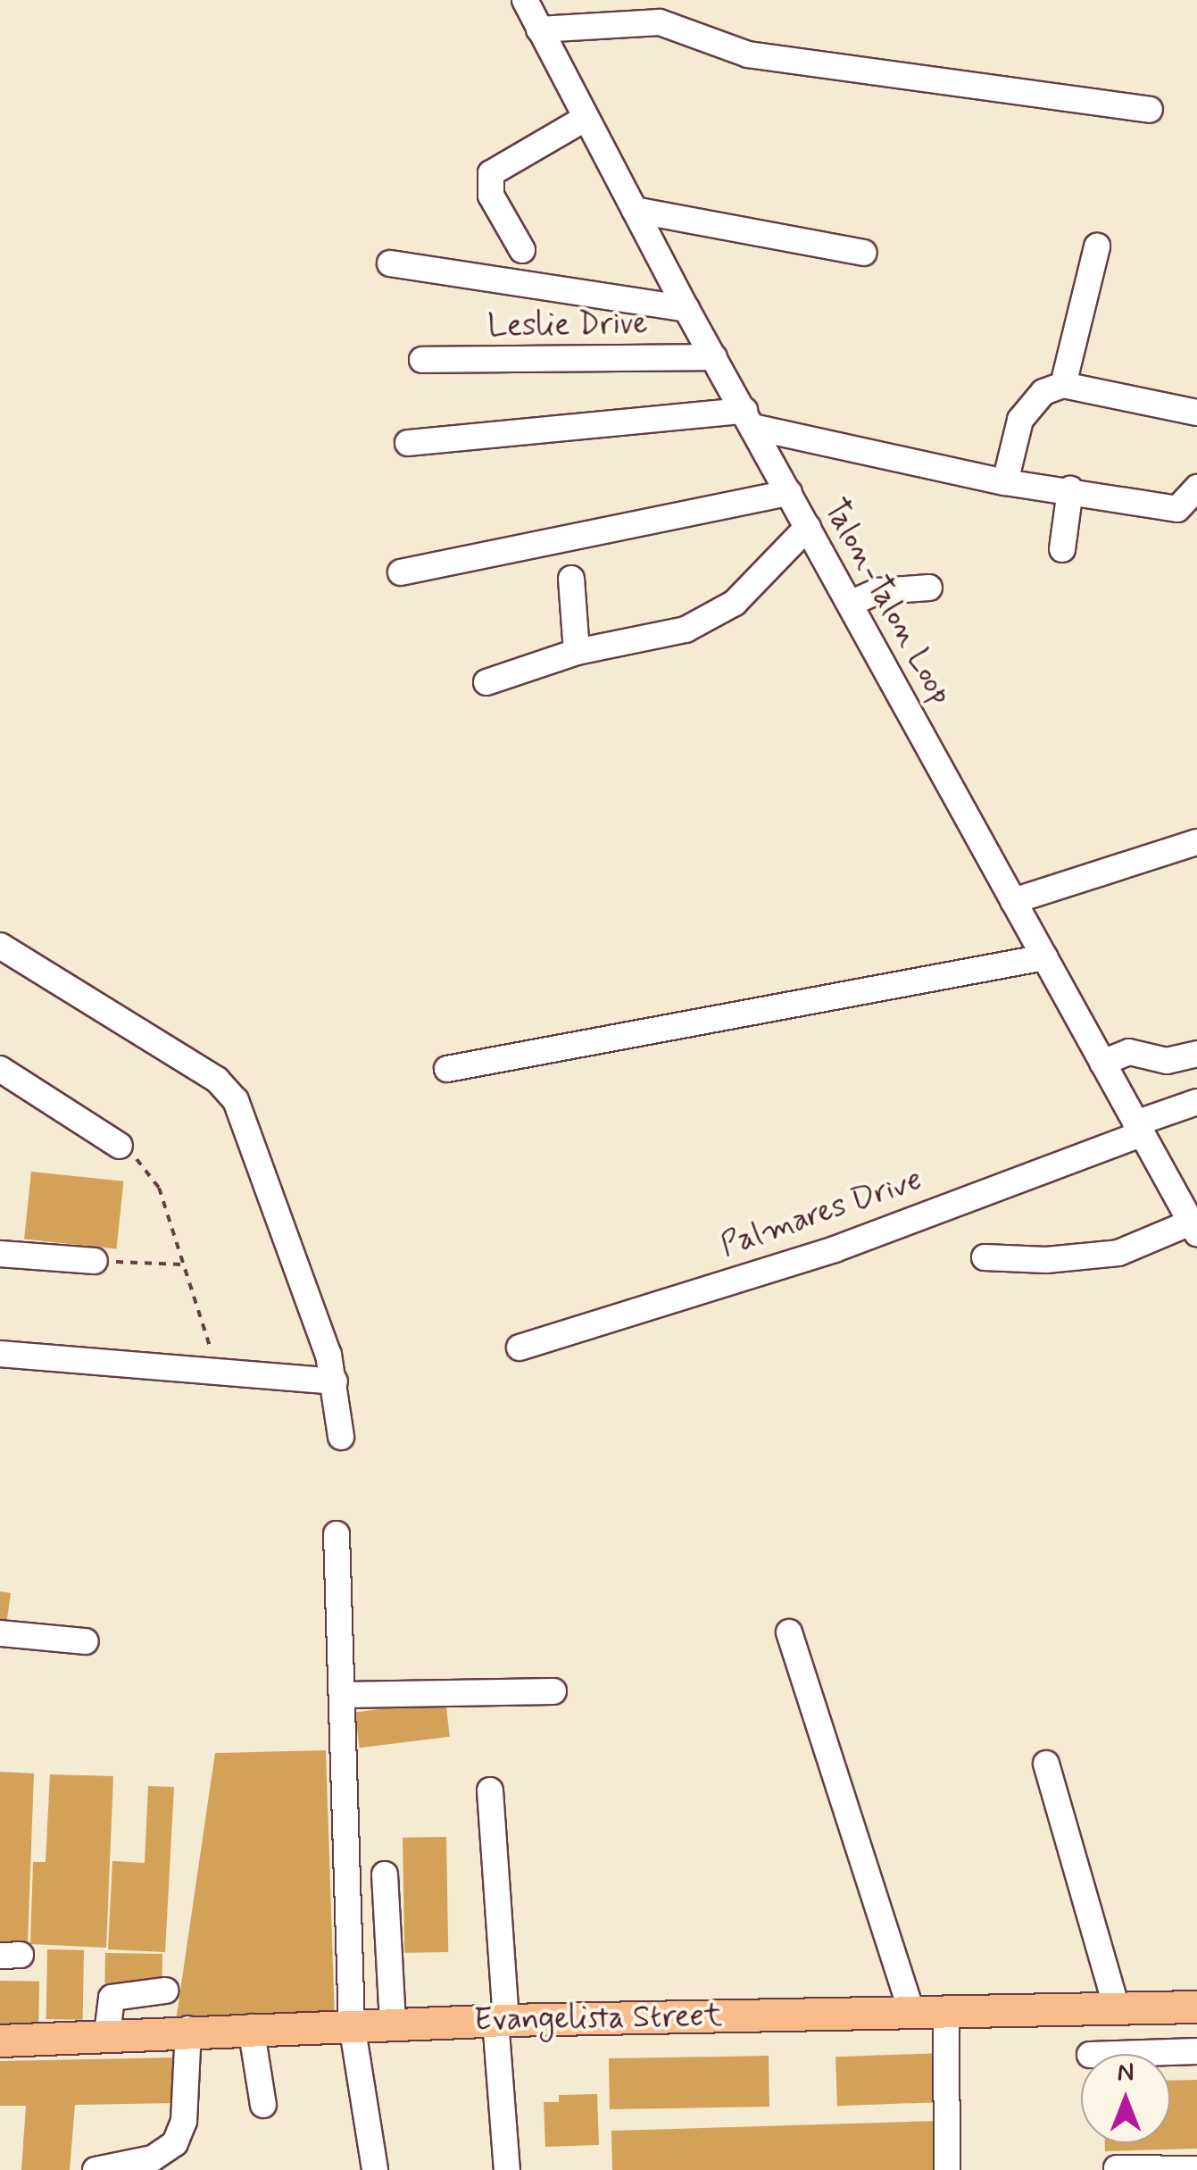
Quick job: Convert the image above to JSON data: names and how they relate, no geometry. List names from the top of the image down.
{
  "streets": {
    "main road": ["Evangelista Street"],
    "street": ["Leslie Drive", "Talon-Talon Loop", "Palmares Drive"]
  },
  "crossings": [
    ["Leslie Drive", "Talon-Talon Loop"],
    ["Talon-Talon Loop", "Palmares Drive"]
  ],
  "north": "top"
}
